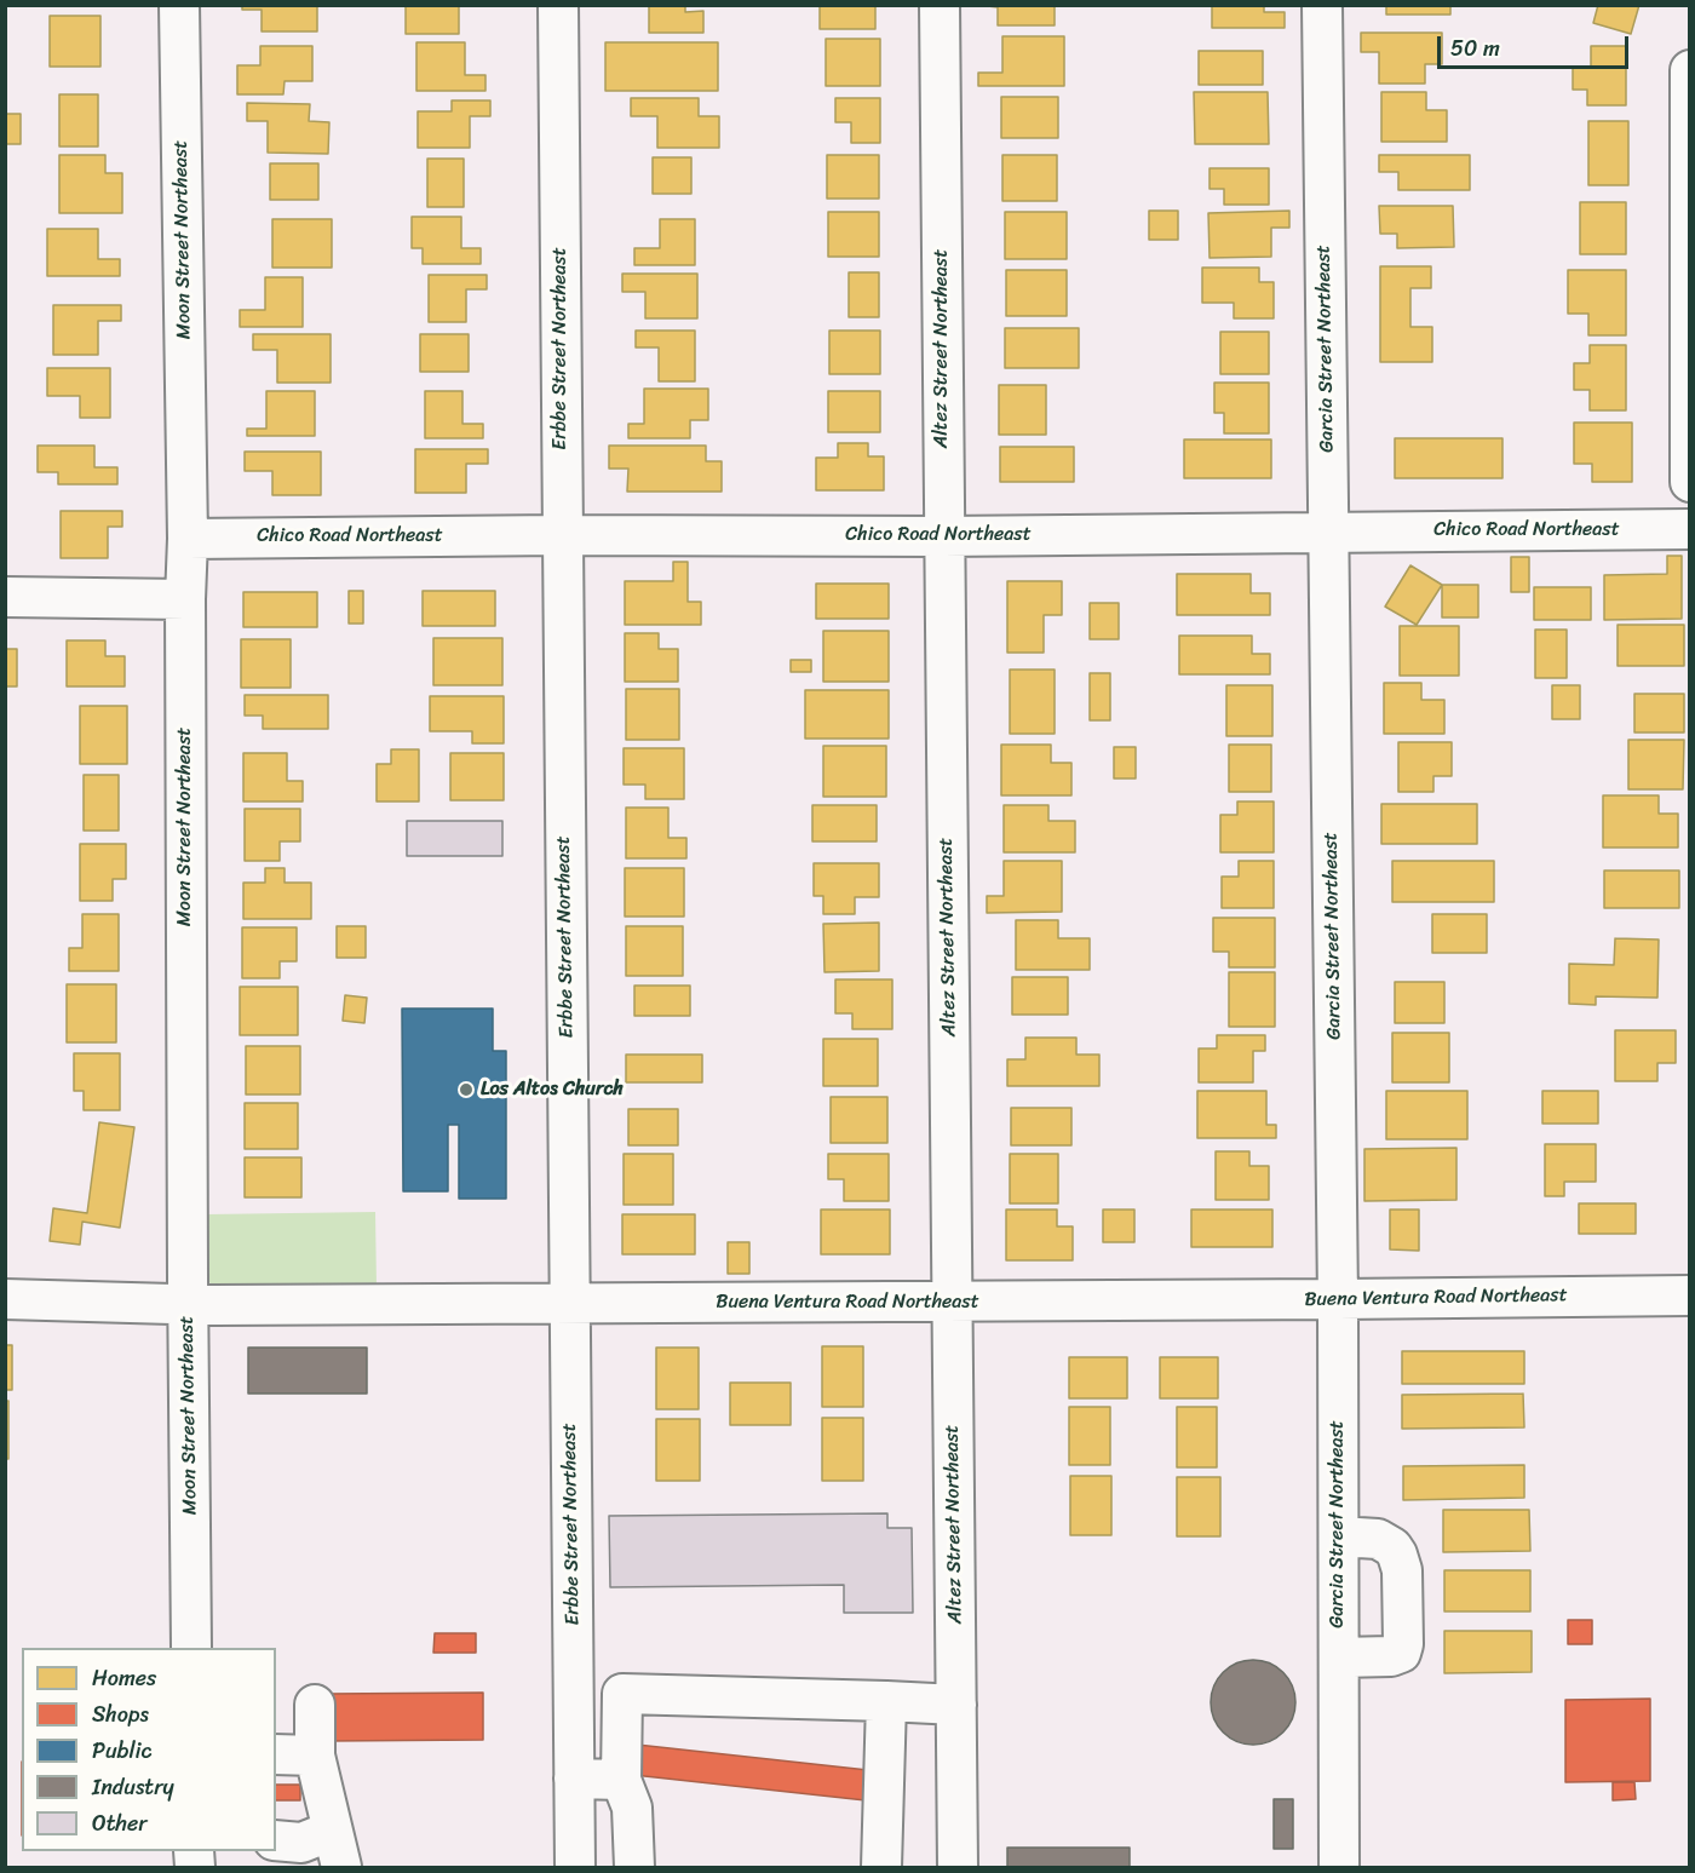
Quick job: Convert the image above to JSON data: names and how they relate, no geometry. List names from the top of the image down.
{
  "streets": {
    "street": [
      "Moon Street Northeast",
      "Erbbe Street Northeast",
      "Altez Street Northeast",
      "Garcia Street Northeast",
      "Chico Road Northeast",
      "Buena Ventura Road Northeast"
    ]
  },
  "crossings": [
    ["Moon Street Northeast", "Chico Road Northeast"],
    ["Moon Street Northeast", "Buena Ventura Road Northeast"],
    ["Erbbe Street Northeast", "Chico Road Northeast"],
    ["Erbbe Street Northeast", "Buena Ventura Road Northeast"],
    ["Altez Street Northeast", "Chico Road Northeast"],
    ["Altez Street Northeast", "Buena Ventura Road Northeast"],
    ["Garcia Street Northeast", "Chico Road Northeast"],
    ["Garcia Street Northeast", "Buena Ventura Road Northeast"]
  ],
  "places": ["Los Altos Church"],
  "legend": [
    "Homes",
    "Shops",
    "Public",
    "Industry",
    "Other"
  ],
  "scale_bar": "50 m"
}
